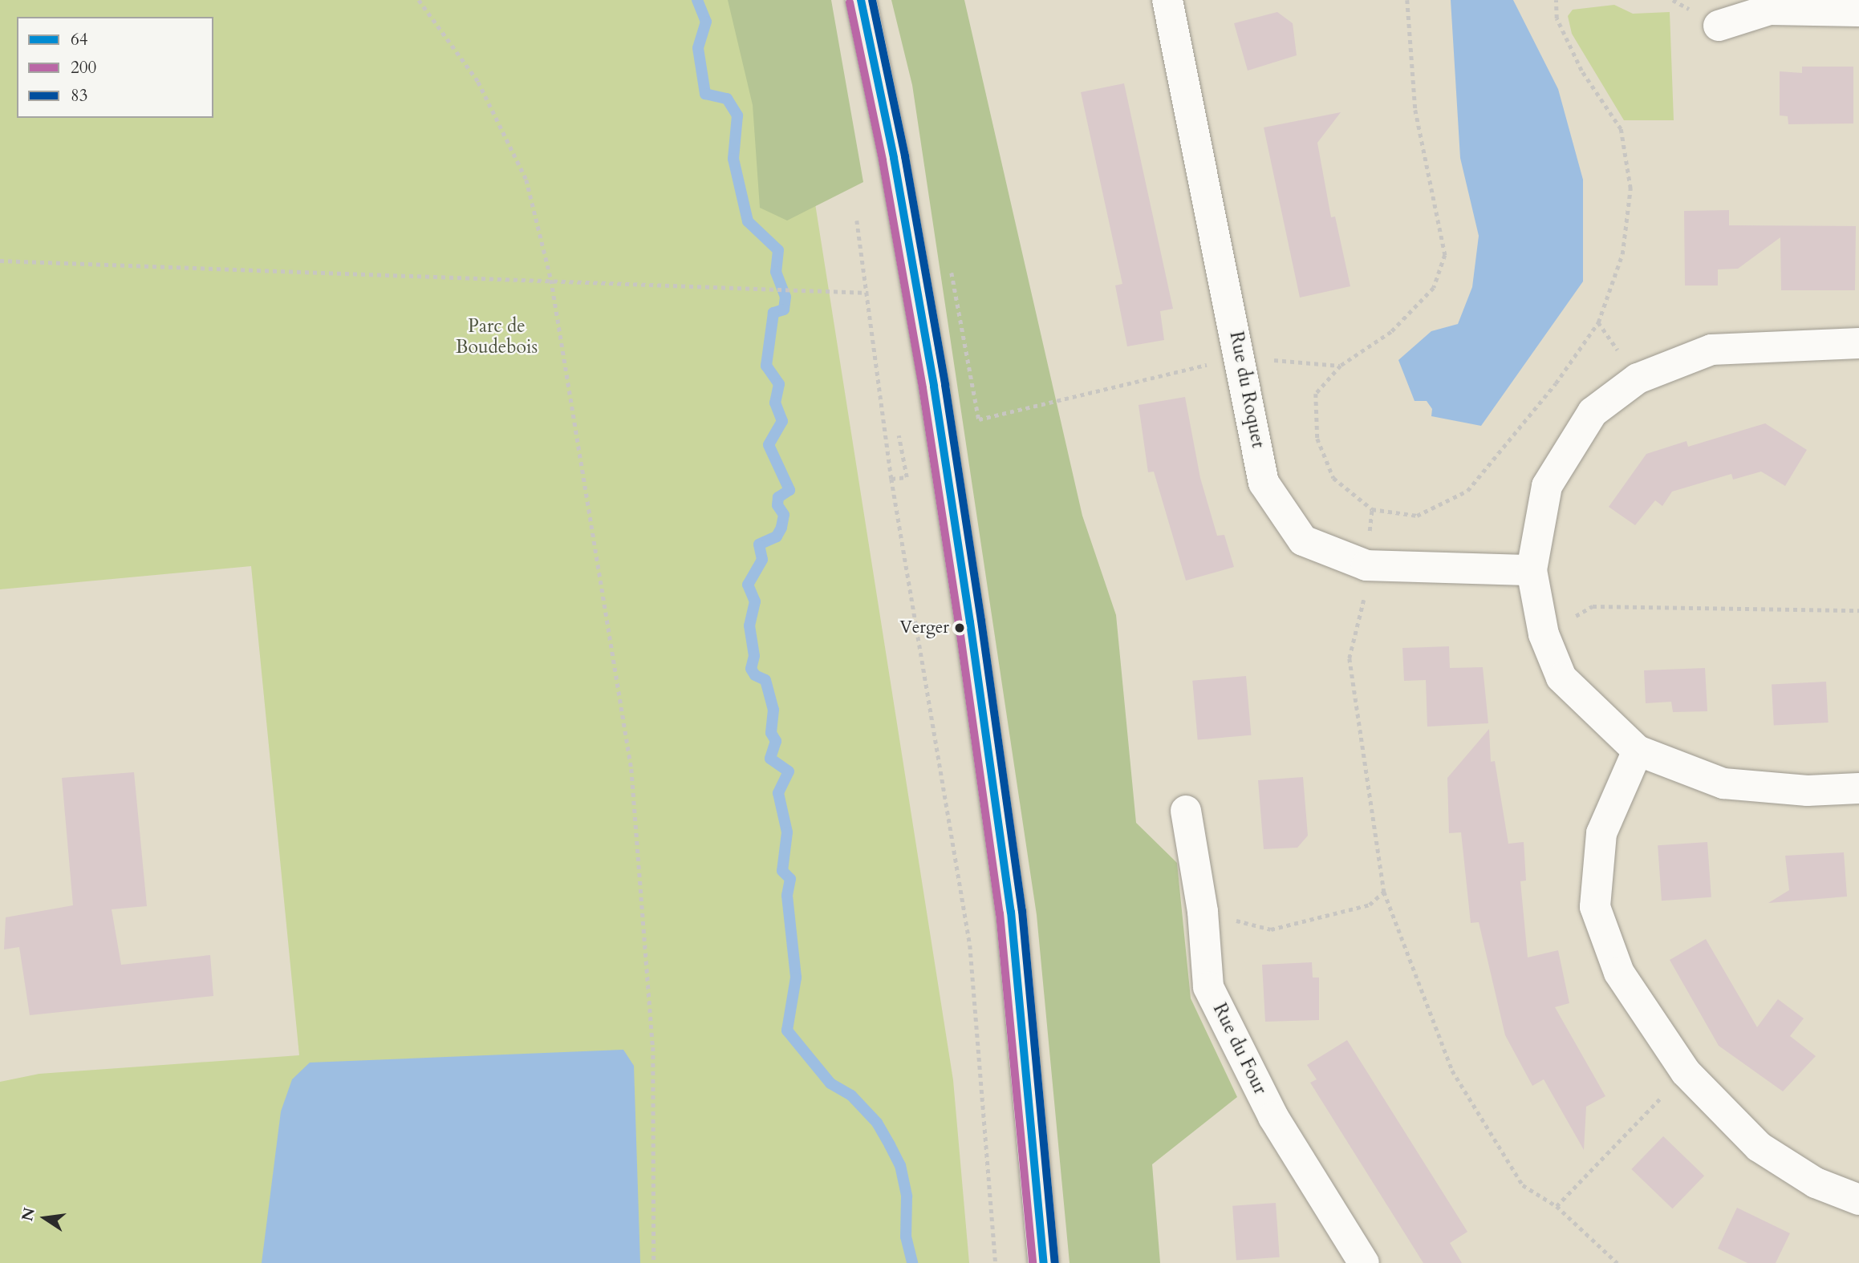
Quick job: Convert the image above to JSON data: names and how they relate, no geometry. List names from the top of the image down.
{
  "streets": {
    "street": ["Rue du Roquet", "Rue du Four"]
  },
  "parks": ["Parc de Boudebois"],
  "places": ["Verger"],
  "lines": ["transit line 64", "transit line 83", "transit line 200"],
  "legend": ["64", "200", "83"],
  "north": "left"
}
